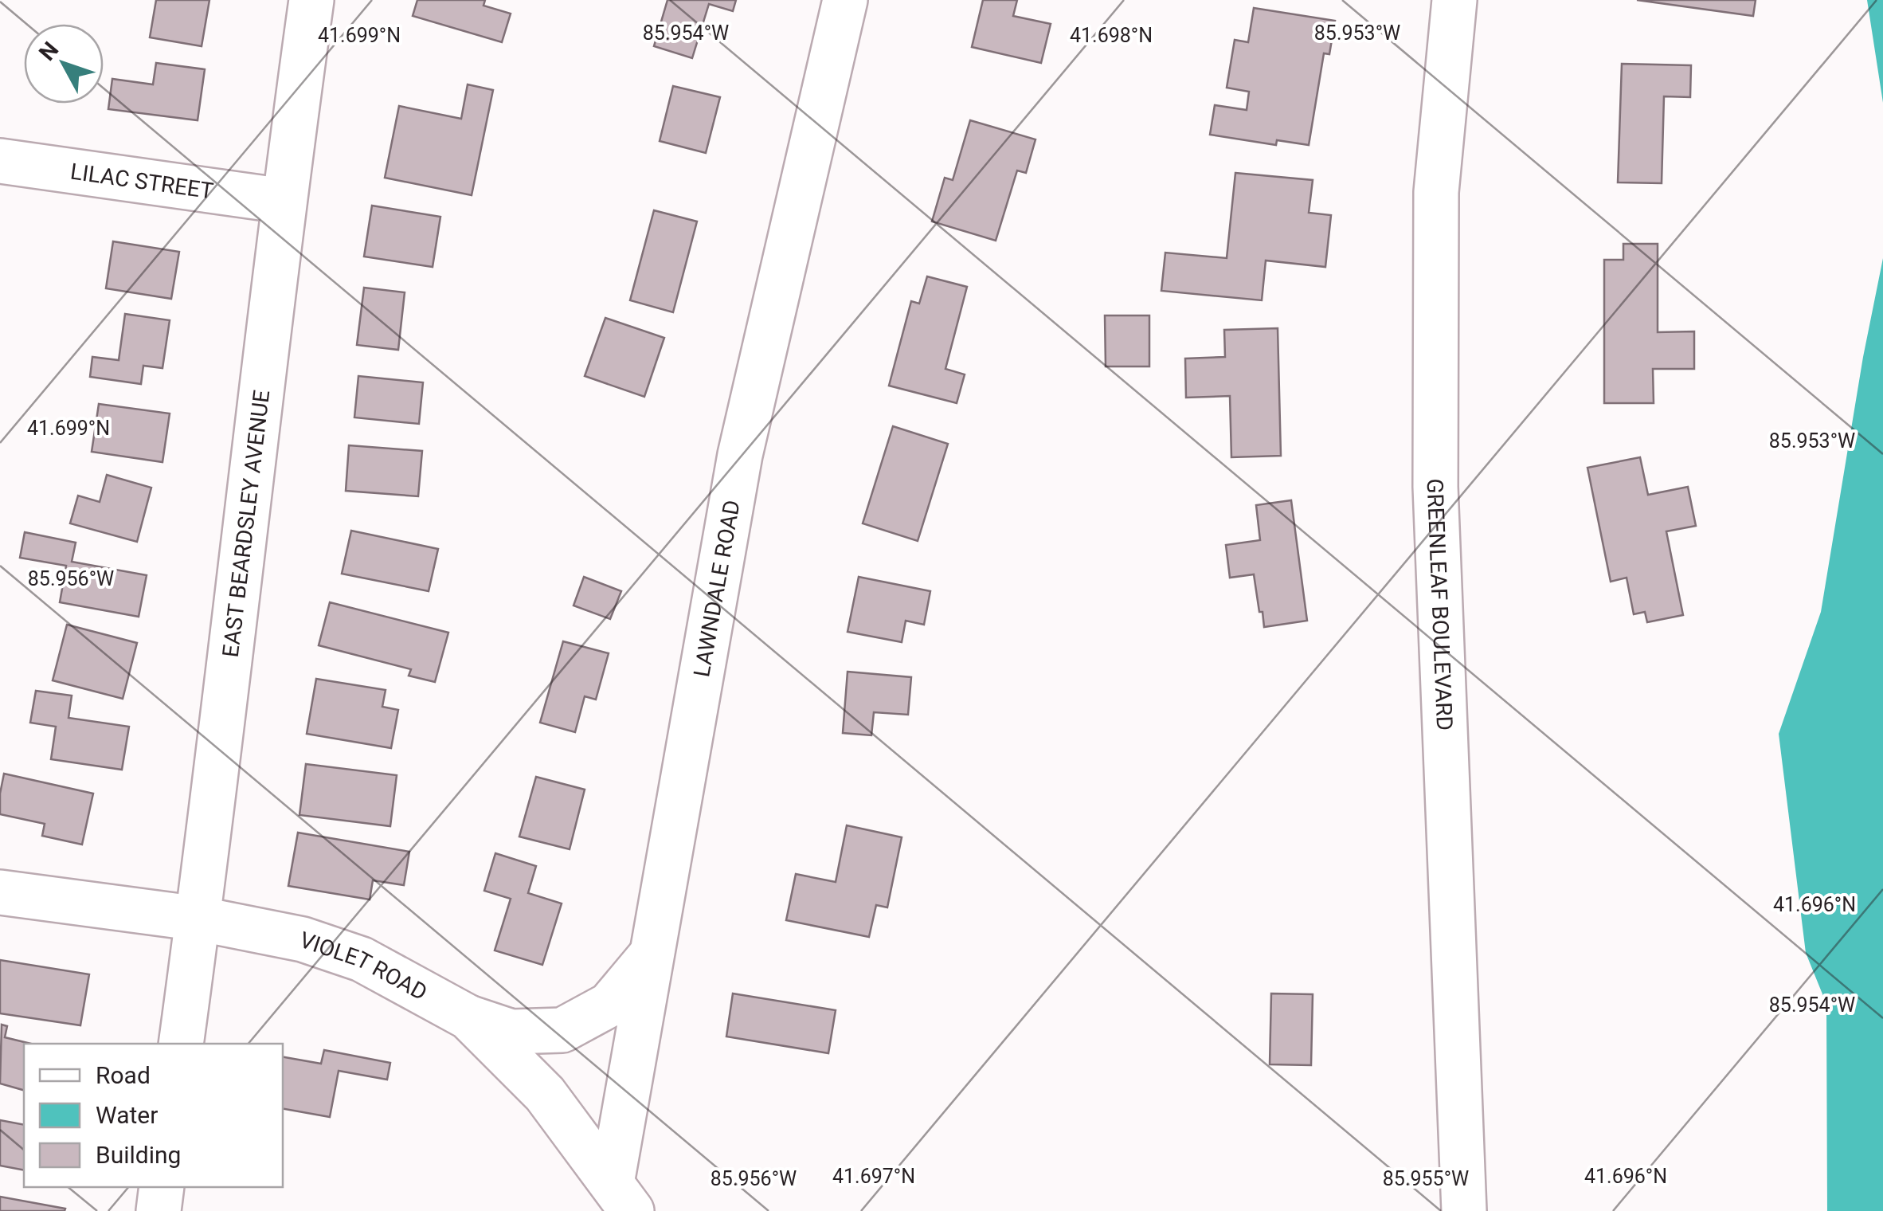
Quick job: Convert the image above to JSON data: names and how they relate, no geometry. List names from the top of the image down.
{
  "streets": {
    "street": [
      "LILAC STREET",
      "EAST BEARDSLEY AVENUE",
      "LAWNDALE ROAD",
      "GREENLEAF BOULEVARD",
      "VIOLET ROAD"
    ]
  },
  "crossings": [
    ["LILAC STREET", "EAST BEARDSLEY AVENUE"],
    ["EAST BEARDSLEY AVENUE", "VIOLET ROAD"],
    ["LAWNDALE ROAD", "VIOLET ROAD"]
  ],
  "legend": ["Road", "Water", "Building"],
  "north": "top left",
  "coordinates": [
    "85.953°W",
    "85.954°W",
    "41.699°N",
    "41.698°N",
    "85.956°W",
    "41.696°N",
    "41.697°N",
    "85.955°W"
  ]
}
